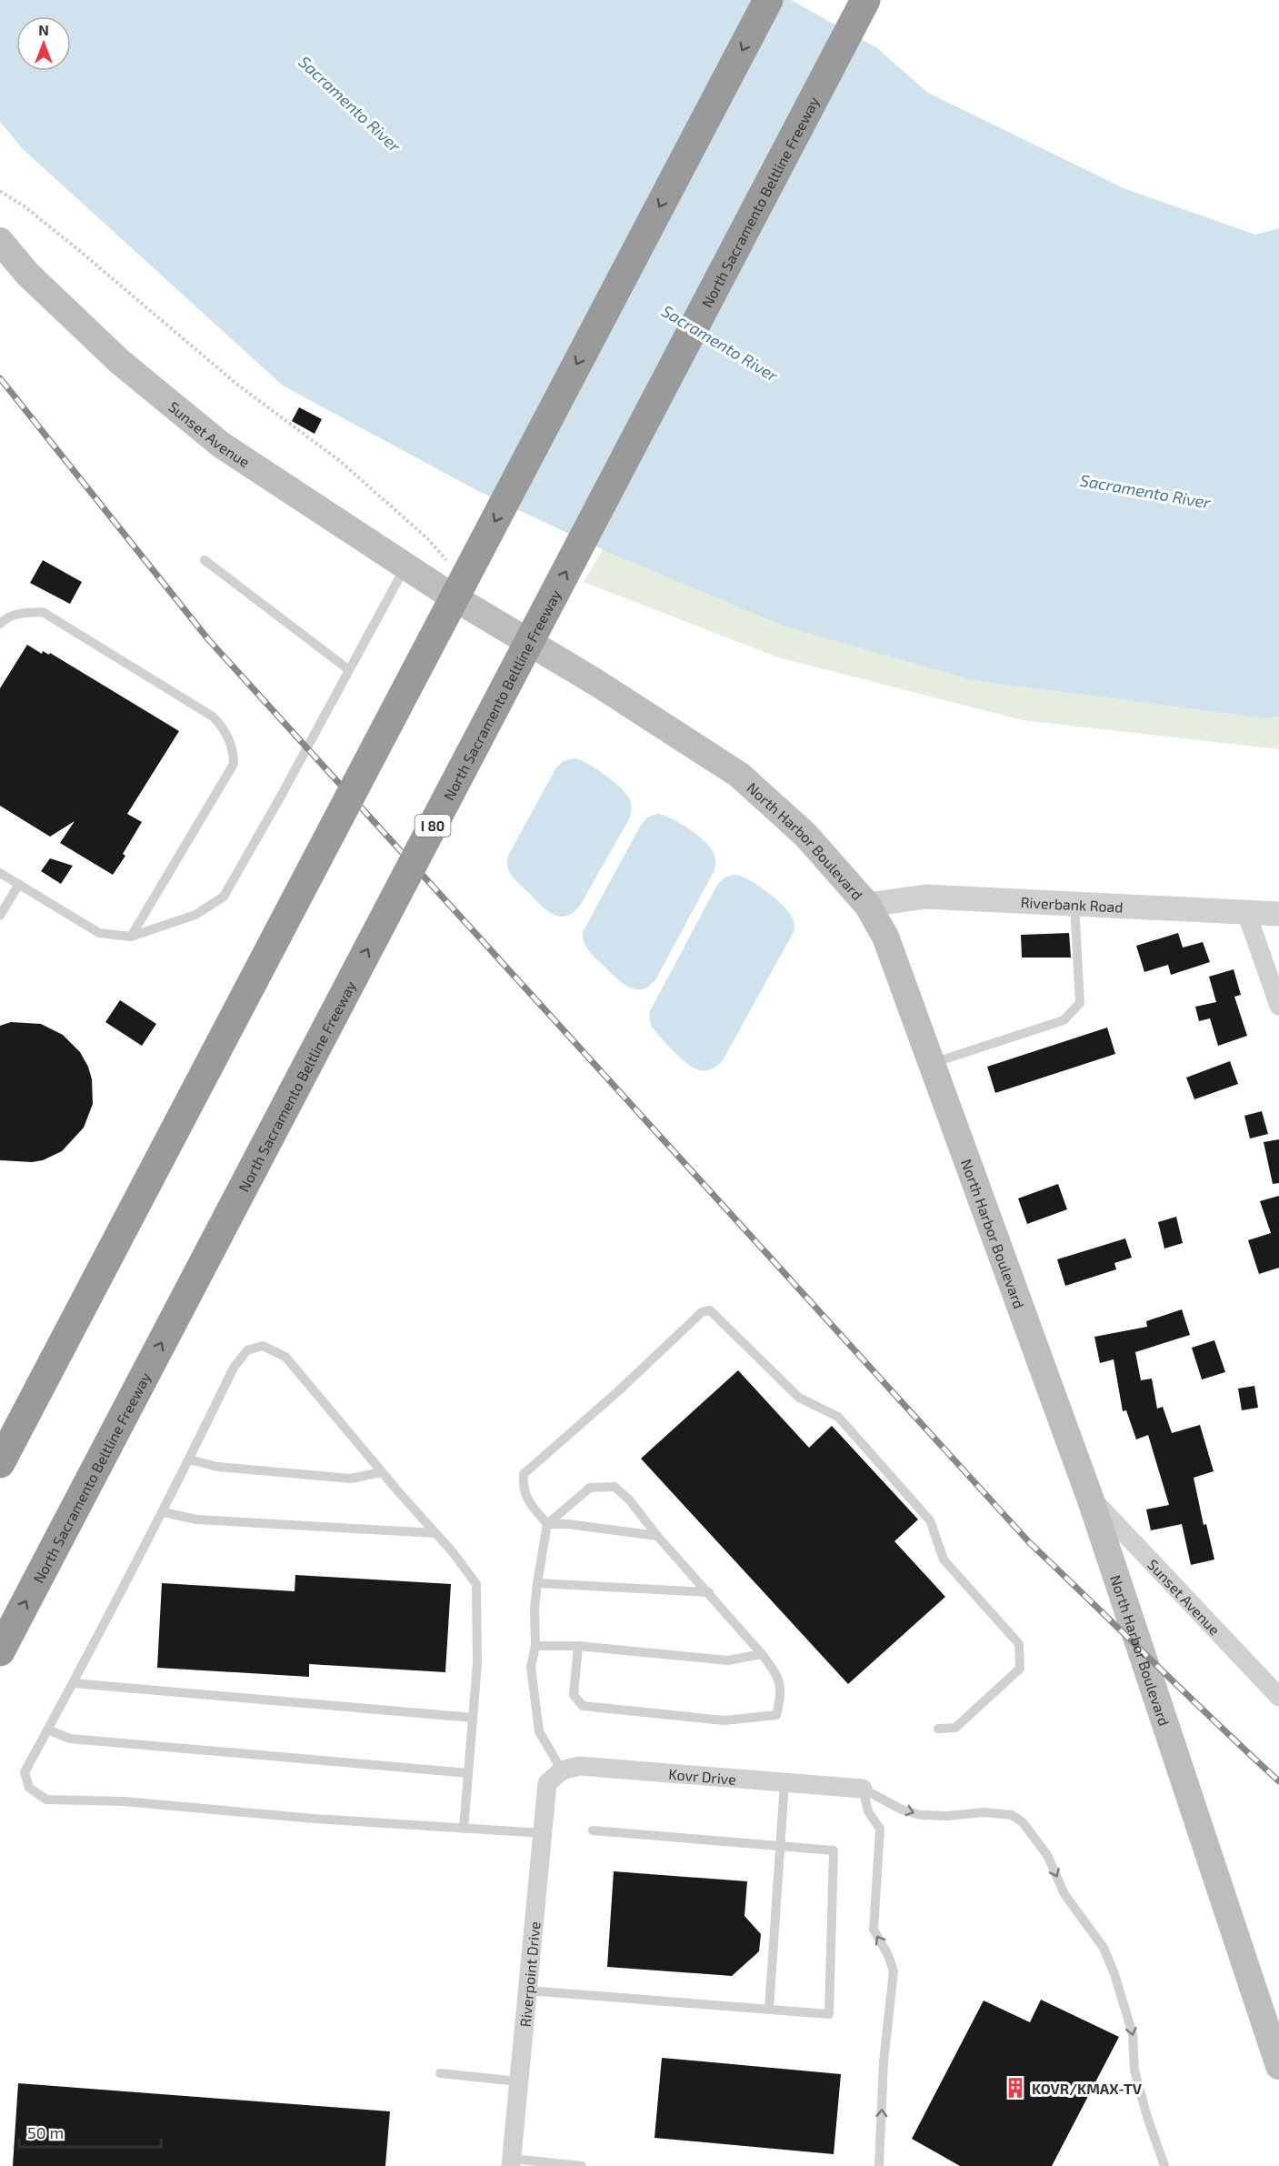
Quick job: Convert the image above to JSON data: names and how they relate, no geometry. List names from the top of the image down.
{
  "streets": {
    "highway": ["North Sacramento Beltline Freeway", "I 80"],
    "main road": ["Sunset Avenue", "North Harbor Boulevard"],
    "street": ["Riverbank Road", "Kovr Drive", "Riverpoint Drive"]
  },
  "crossings": [
    ["Sunset Avenue", "North Harbor Boulevard"],
    ["North Harbor Boulevard", "Riverbank Road"],
    ["Kovr Drive", "Riverpoint Drive"]
  ],
  "water": ["Sacramento River"],
  "places": {
    "building": ["KOVR/KMAX-TV"]
  },
  "scale_bar": "50 m",
  "north": "top"
}
